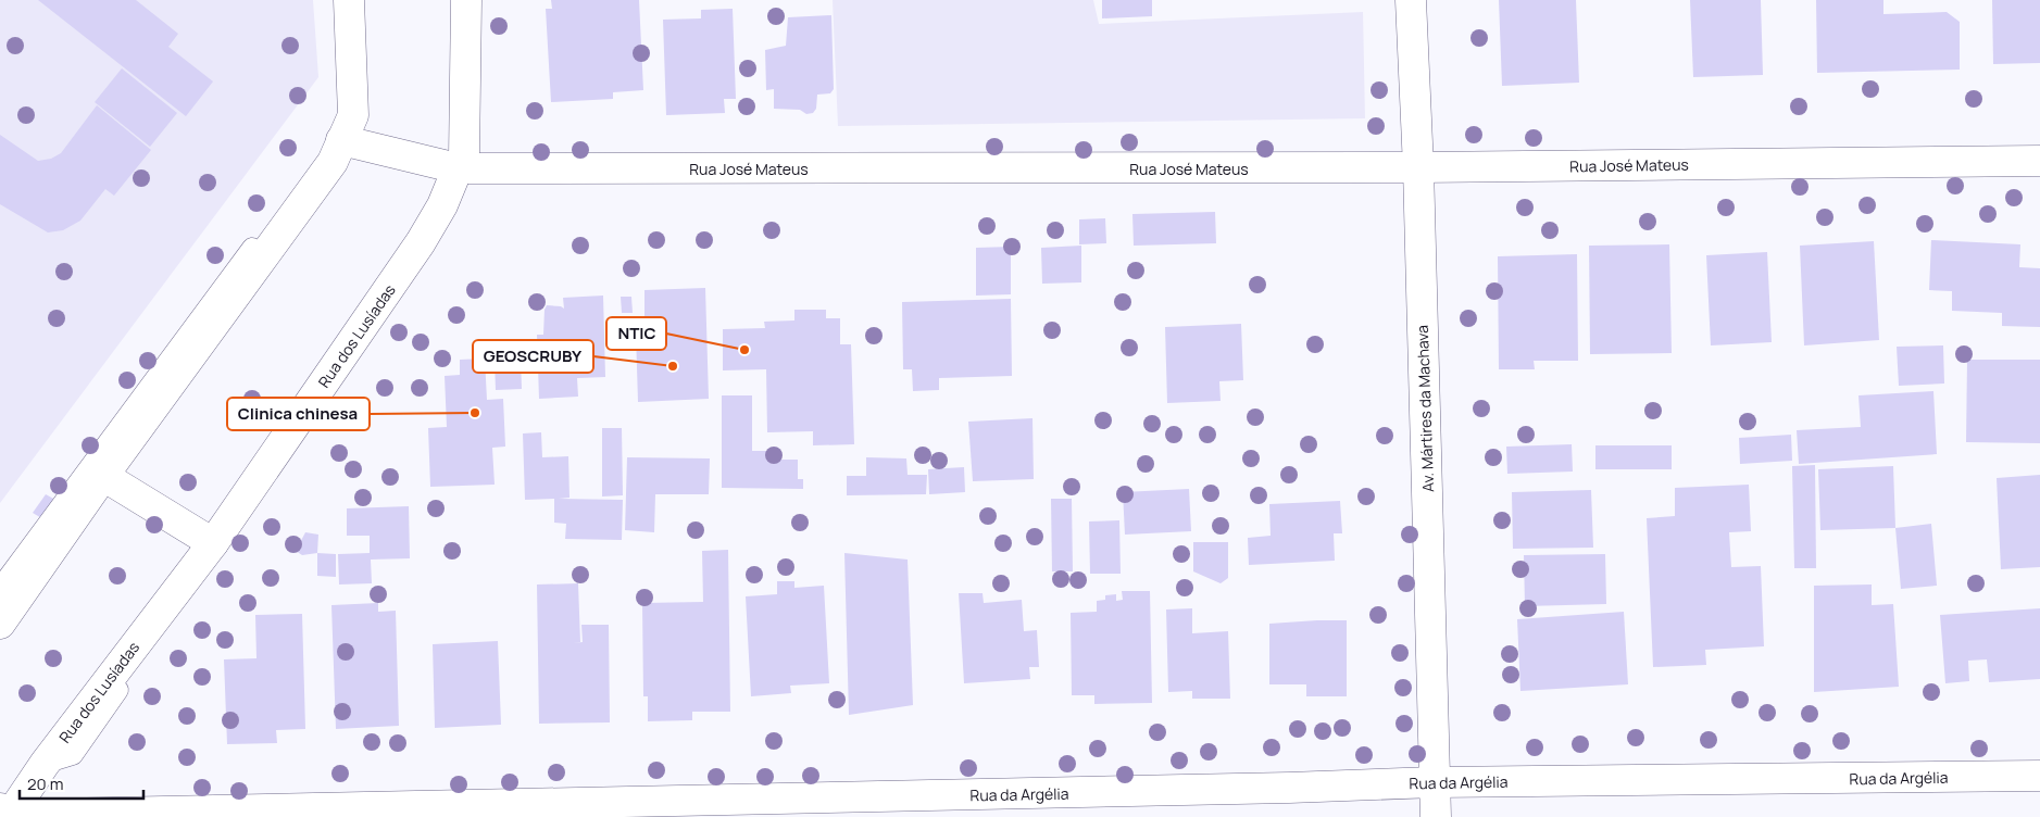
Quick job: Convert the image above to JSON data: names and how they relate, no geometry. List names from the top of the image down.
{
  "streets": {
    "street": [
      "Rua José Mateus",
      "Rua dos Lusíadas",
      "Av. Mártires da Machava",
      "Rua da Argélia"
    ]
  },
  "crossings": [
    ["Rua José Mateus", "Rua dos Lusíadas"],
    ["Rua José Mateus", "Av. Mártires da Machava"],
    ["Rua dos Lusíadas", "Rua da Argélia"],
    ["Av. Mártires da Machava", "Rua da Argélia"]
  ],
  "places": ["NTIC", "GEOSCRUBY", "Clinica chinesa"],
  "scale_bar": "20 m"
}
